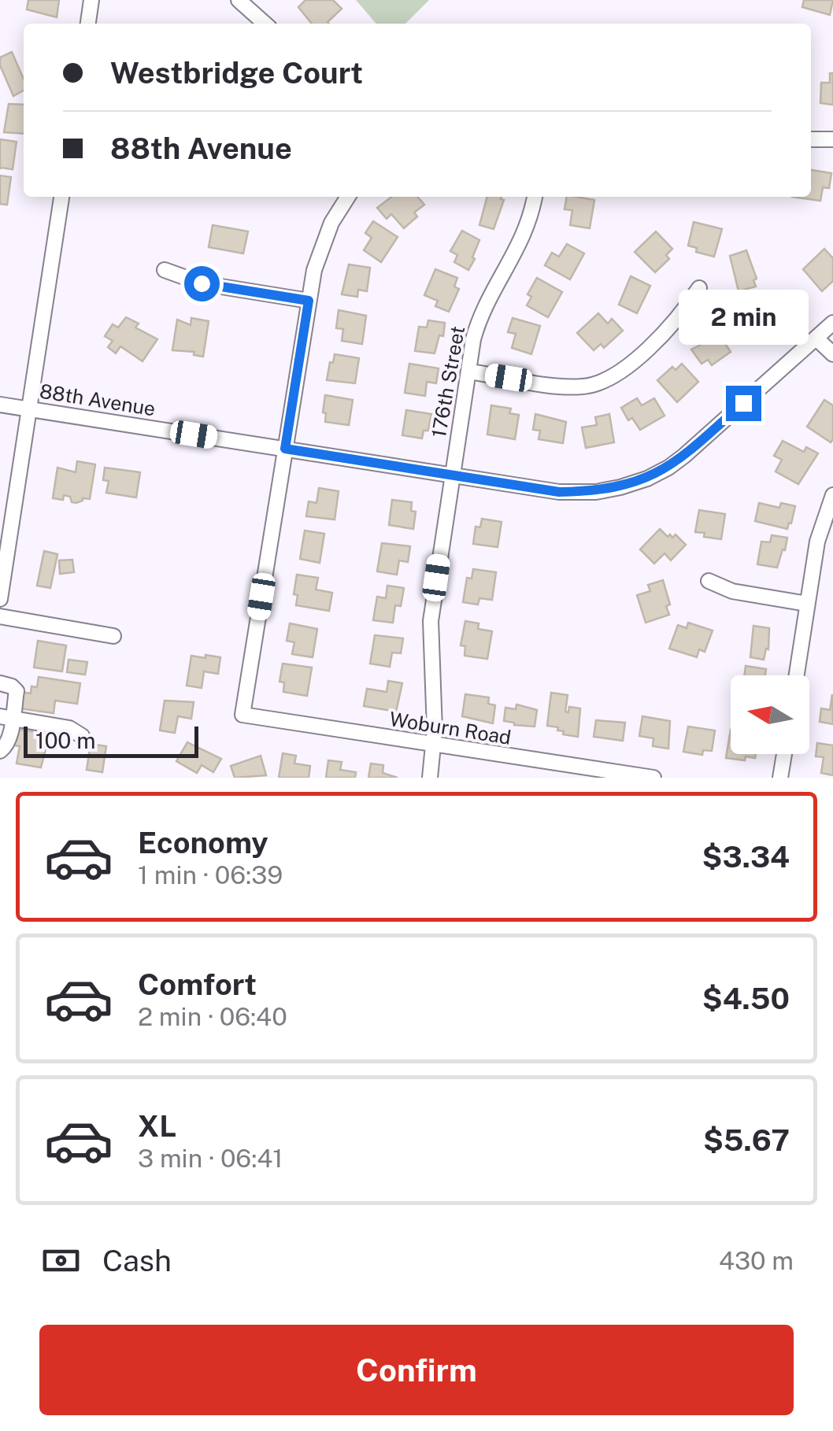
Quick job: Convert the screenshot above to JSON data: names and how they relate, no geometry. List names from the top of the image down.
{
  "streets": {
    "street": ["176th Street", "88th Avenue", "Woburn Road"]
  },
  "crossings": [
    ["176th Street", "88th Avenue"],
    ["176th Street", "Woburn Road"],
    ["88th Avenue", "Woburn Road"]
  ],
  "scale_bar": "100 m",
  "north": "left",
  "page": {
    "banner": ["Westbridge Court", "88th Avenue"],
    "bubble": "2 min",
    "scale": "100 m",
    "list": [
      {
        "name": "Economy",
        "note": "1 min · 06:39",
        "value": "$3.34"
      },
      {
        "name": "Comfort",
        "note": "2 min · 06:40",
        "value": "$4.50"
      },
      {
        "name": "XL",
        "note": "3 min · 06:41",
        "value": "$5.67"
      }
    ],
    "pay": ["Cash", "430 m"],
    "buttons": "Confirm"
  }
}
